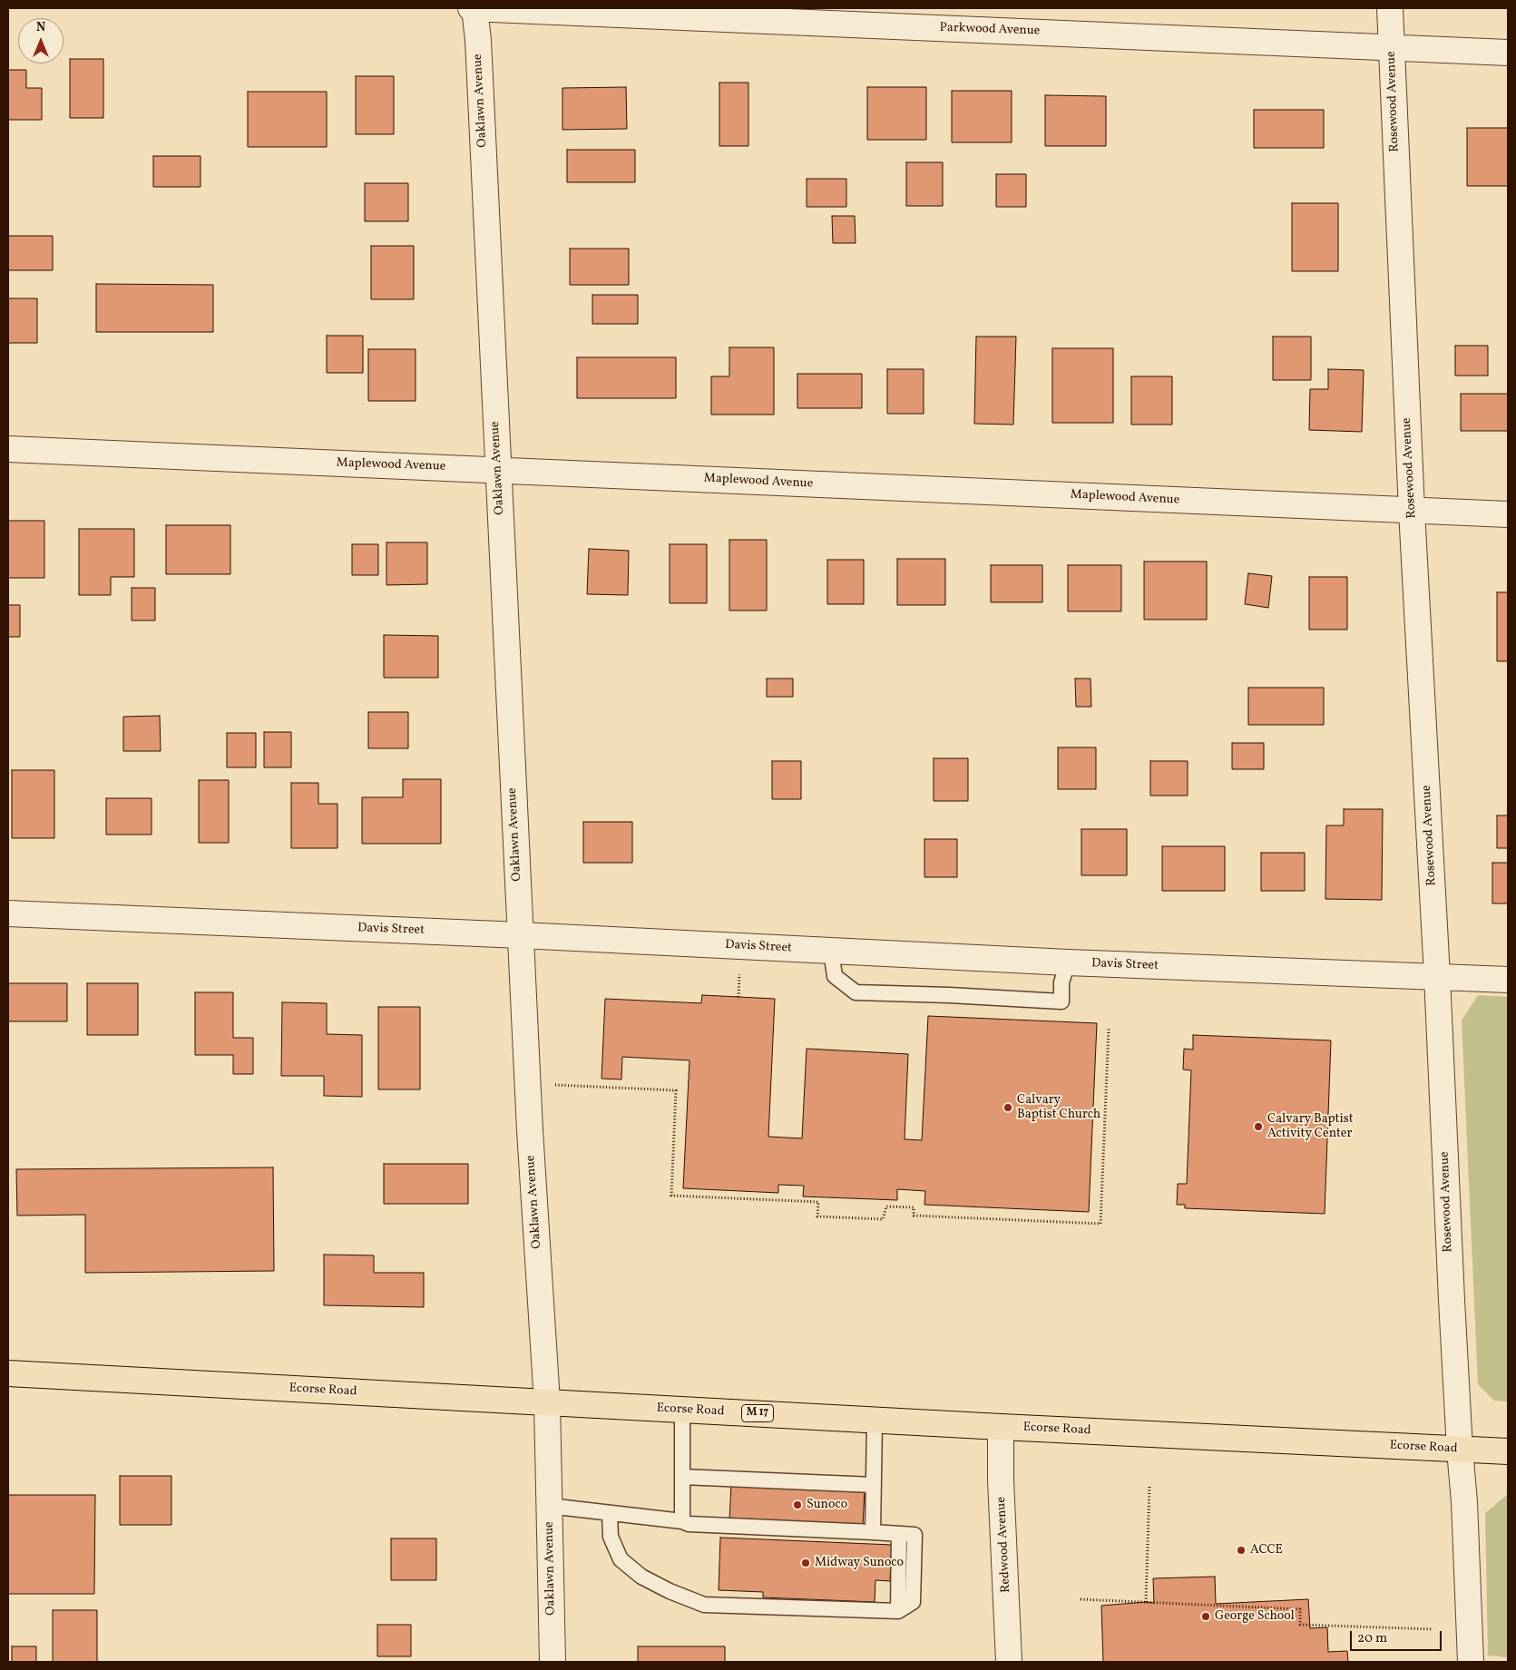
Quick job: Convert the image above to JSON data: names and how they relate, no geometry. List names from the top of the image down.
{
  "streets": {
    "main road": ["Ecorse Road", "M 17"],
    "street": [
      "Parkwood Avenue",
      "Oaklawn Avenue",
      "Rosewood Avenue",
      "Maplewood Avenue",
      "Davis Street",
      "Redwood Avenue"
    ]
  },
  "crossings": [
    ["Parkwood Avenue", "Oaklawn Avenue"],
    ["Parkwood Avenue", "Rosewood Avenue"],
    ["Oaklawn Avenue", "Maplewood Avenue"],
    ["Oaklawn Avenue", "Davis Street"],
    ["Oaklawn Avenue", "Ecorse Road"],
    ["Rosewood Avenue", "Maplewood Avenue"],
    ["Rosewood Avenue", "Davis Street"],
    ["Rosewood Avenue", "Ecorse Road"],
    ["Ecorse Road", "Redwood Avenue"]
  ],
  "places": [
    "Calvary Baptist Church",
    "Calvary Baptist Activity Center",
    "Sunoco",
    "ACCE",
    "Midway Sunoco",
    "George School"
  ],
  "scale_bar": "20 m",
  "north": "top"
}
